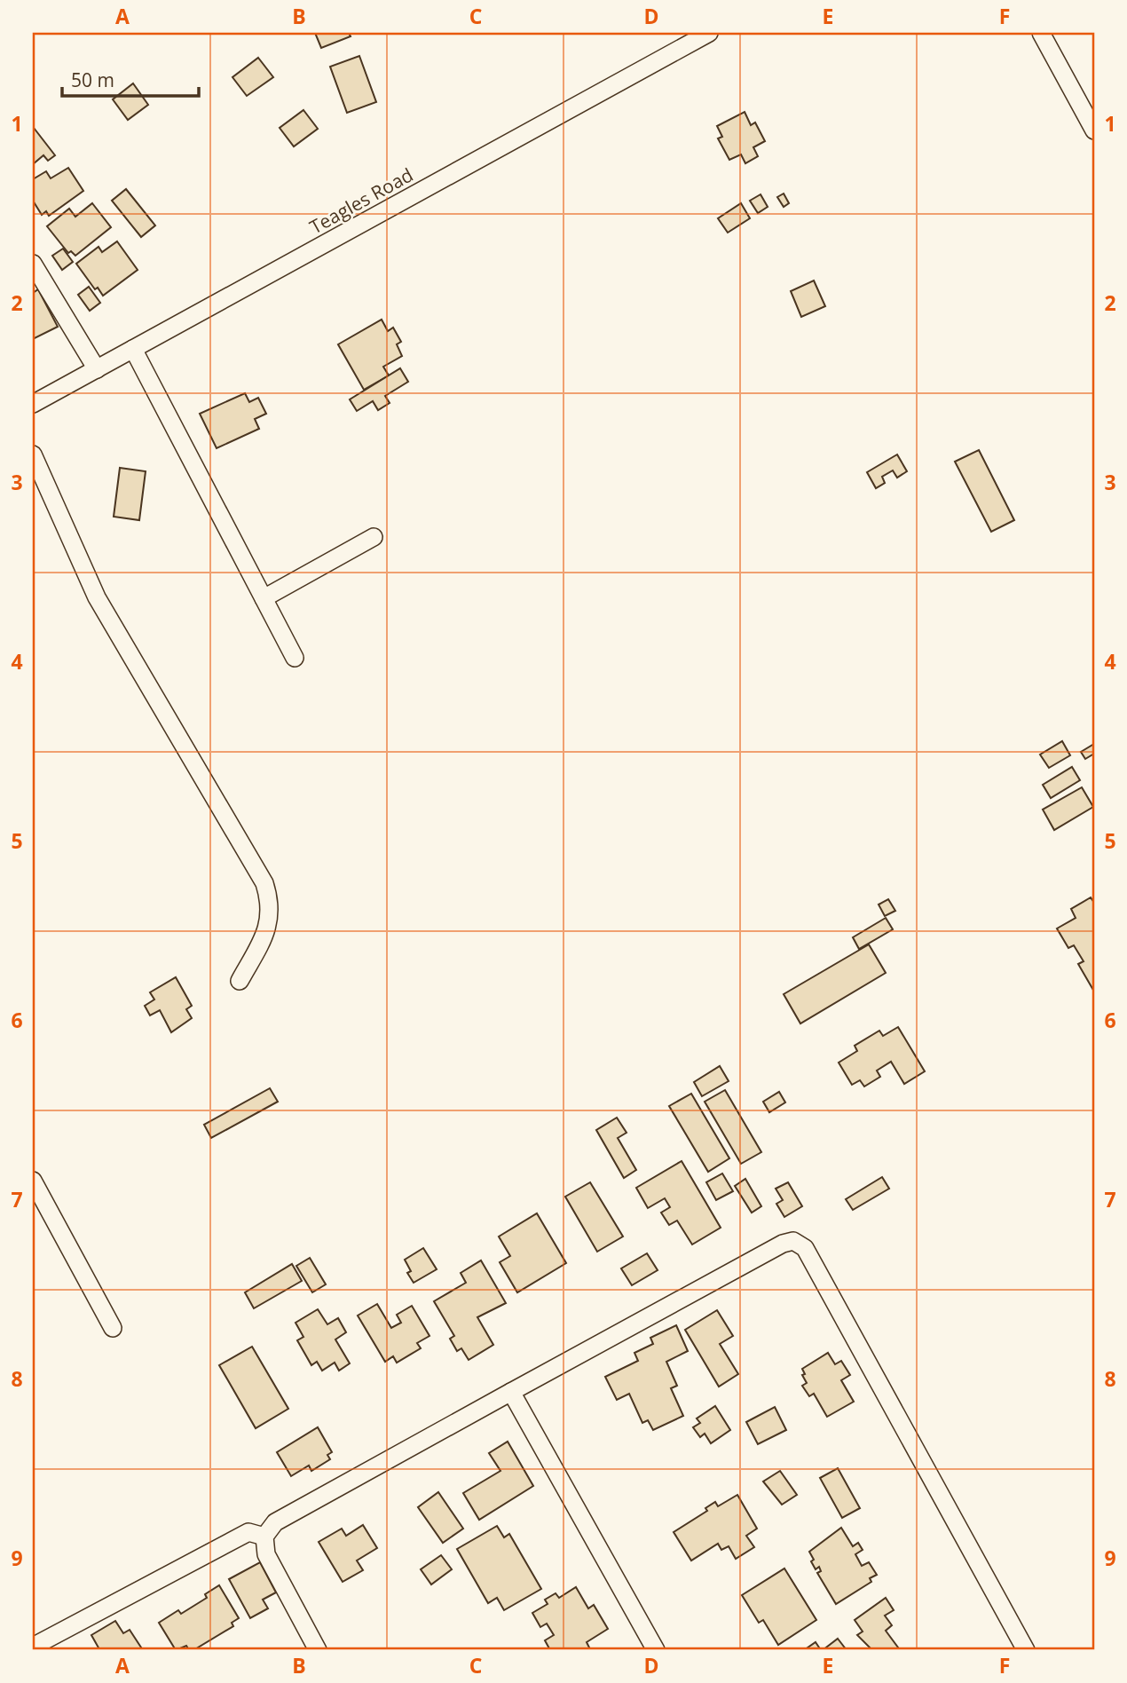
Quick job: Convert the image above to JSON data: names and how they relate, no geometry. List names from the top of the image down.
{
  "streets": {
    "street": ["Teagles Road"]
  },
  "scale_bar": "50 m",
  "grid": {
    "columns": [
      "A",
      "B",
      "C",
      "D",
      "E",
      "F"
    ],
    "rows": [
      "1",
      "2",
      "3",
      "4",
      "5",
      "6",
      "7",
      "8",
      "9"
    ]
  }
}
